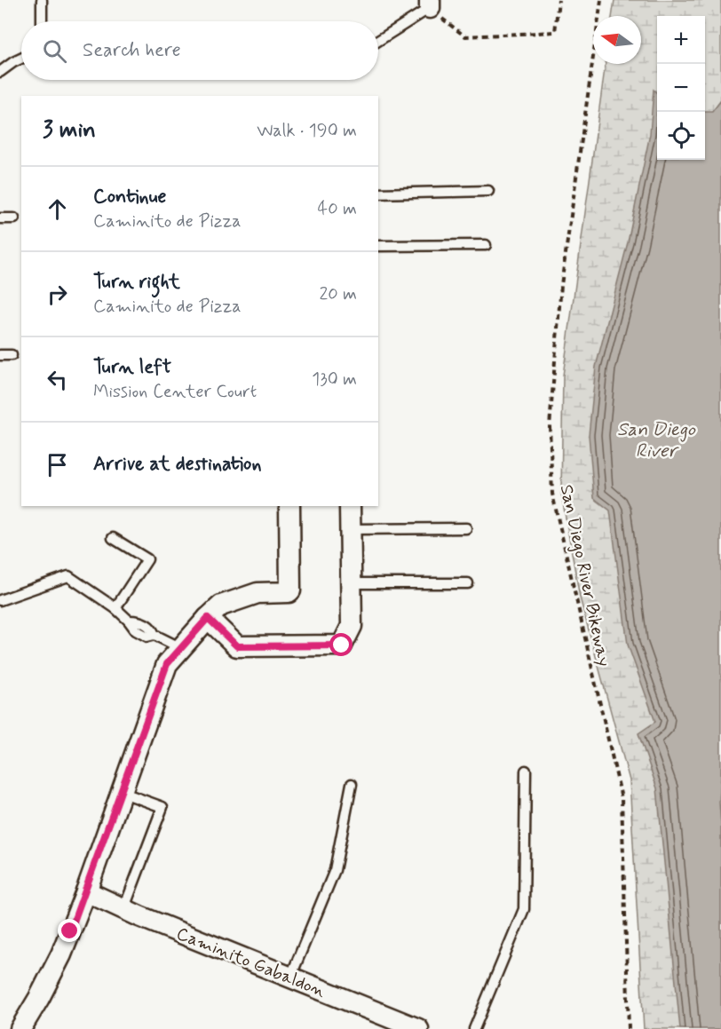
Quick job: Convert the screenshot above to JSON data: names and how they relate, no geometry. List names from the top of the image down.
{
  "streets": {
    "street": ["Caminito Gabaldon"],
    "path": ["San Diego River Bikeway"]
  },
  "water": ["San Diego River"],
  "north": "left",
  "page": {
    "map_buttons": ["+", "−"],
    "search": "Search here",
    "heading": ["3 min", "Walk · 190 m"],
    "list": [
      ["Continue", "Caminito de Pizza", "40 m"],
      ["Turn right", "Caminito de Pizza", "20 m"],
      ["Turn left", "Mission Center Court", "130 m"],
      "Arrive at destination"
    ]
  }
}
